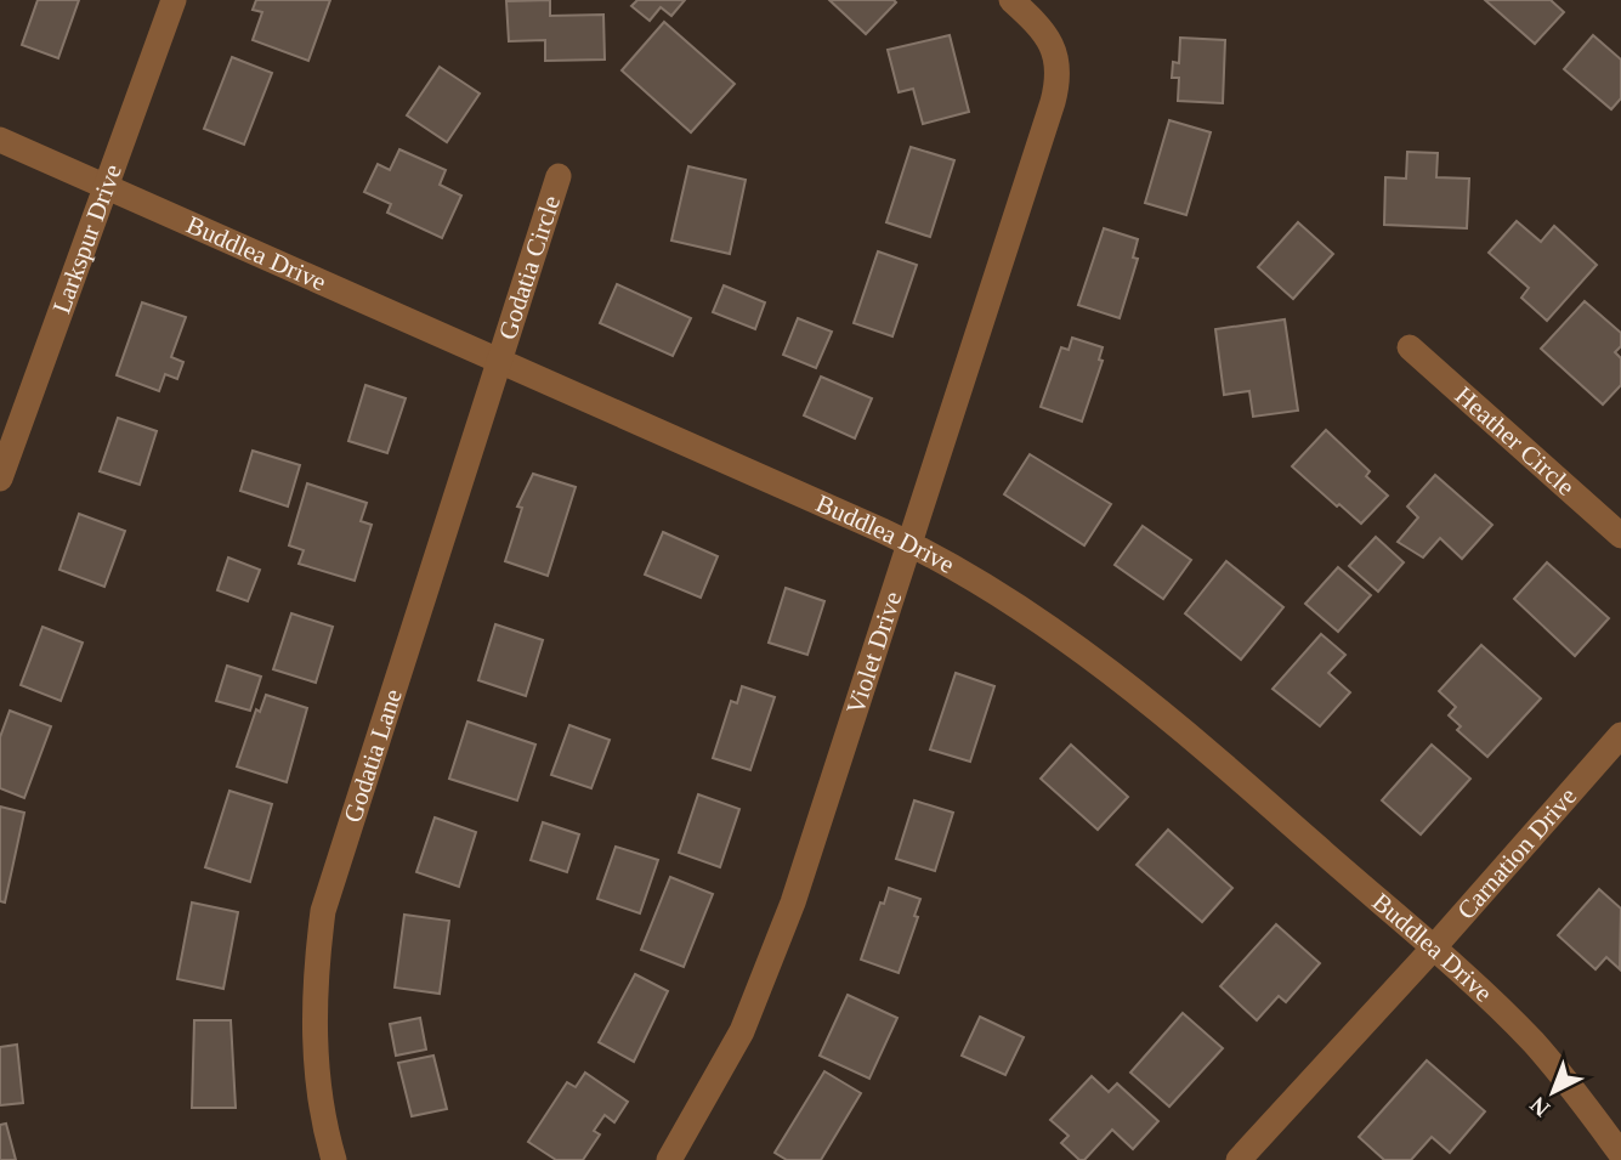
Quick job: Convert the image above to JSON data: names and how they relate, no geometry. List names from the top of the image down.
{
  "streets": {
    "street": [
      "Larkspur Drive",
      "Buddlea Drive",
      "Godatia Circle",
      "Heather Circle",
      "Violet Drive",
      "Godatia Lane",
      "Carnation Drive"
    ]
  },
  "crossings": [
    ["Larkspur Drive", "Buddlea Drive"],
    ["Buddlea Drive", "Godatia Circle"],
    ["Buddlea Drive", "Violet Drive"],
    ["Buddlea Drive", "Godatia Lane"],
    ["Buddlea Drive", "Carnation Drive"],
    ["Godatia Circle", "Godatia Lane"]
  ],
  "north": "bottom left"
}
